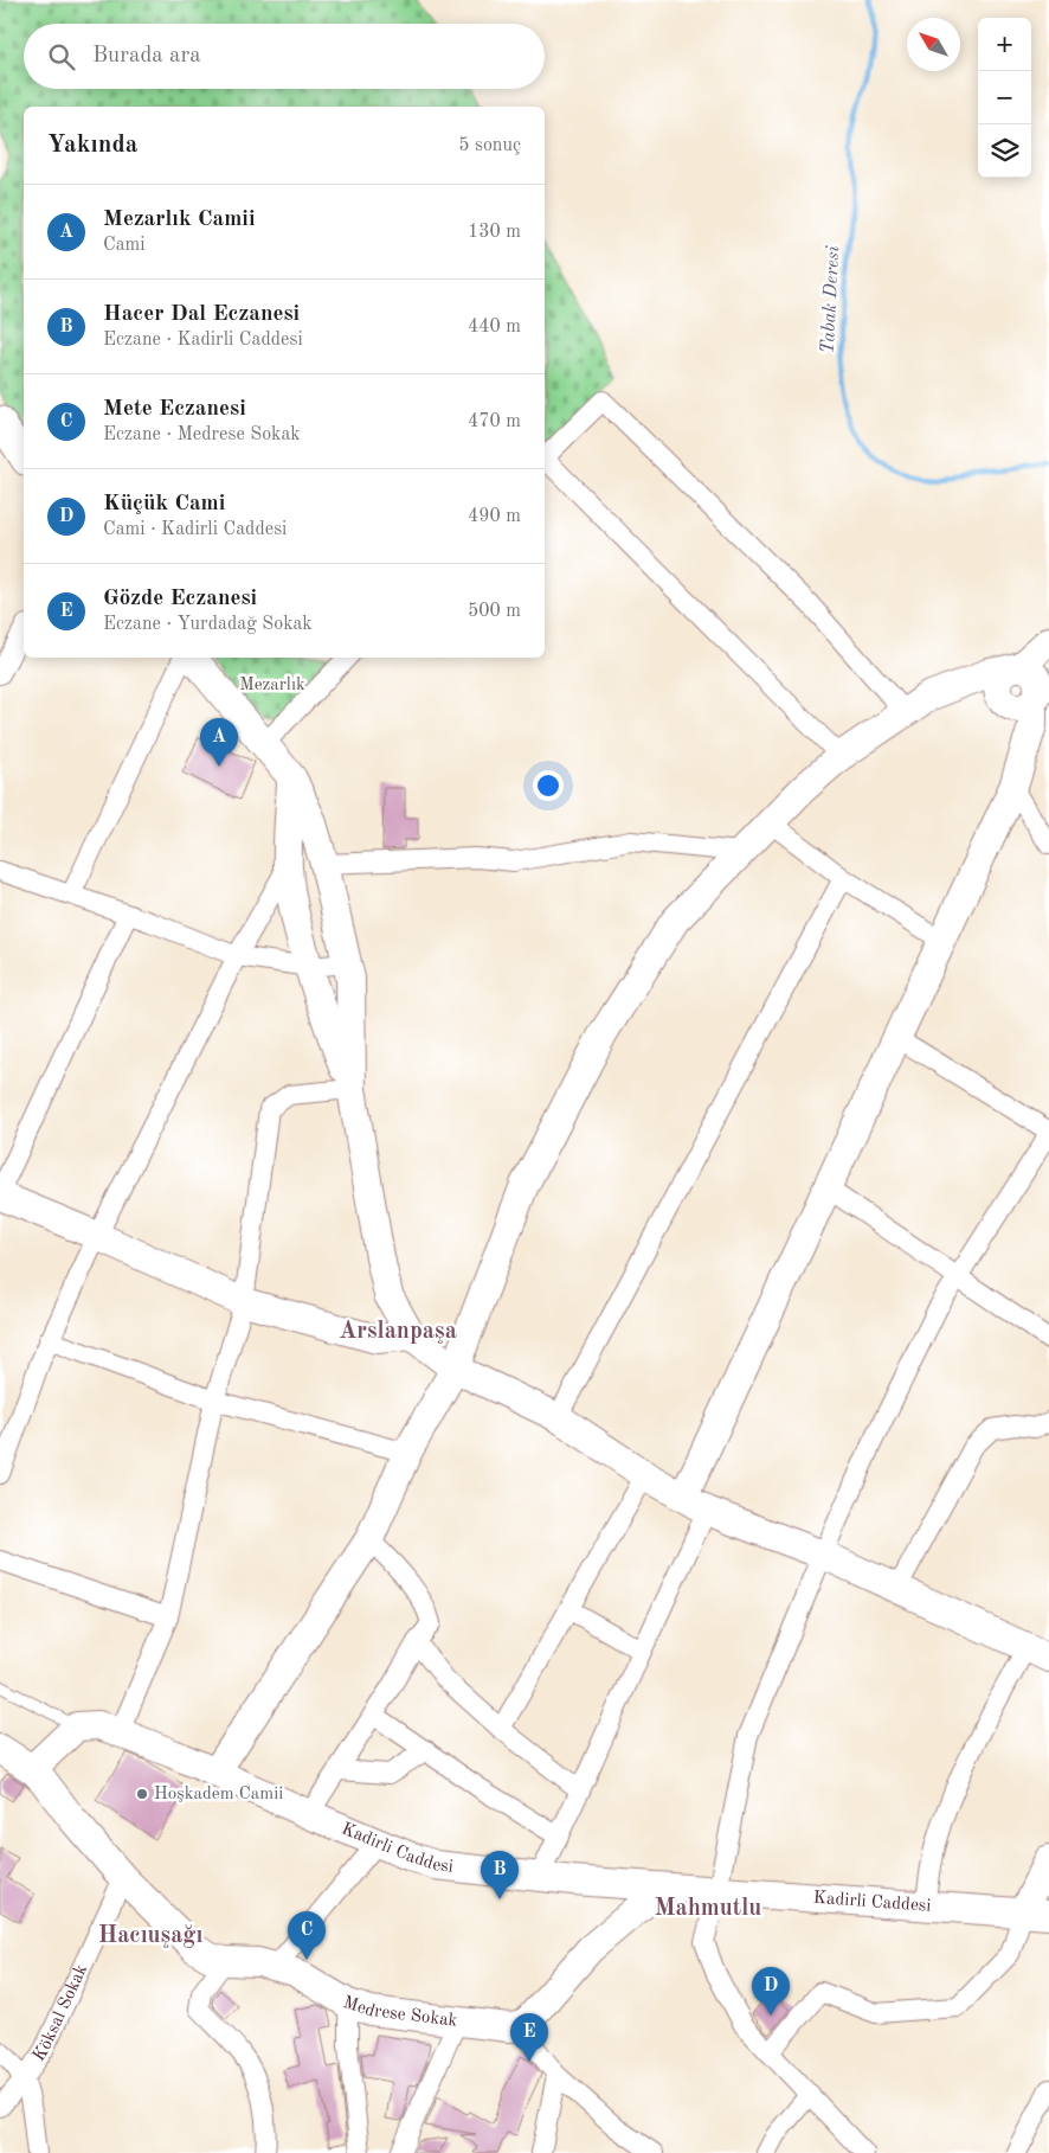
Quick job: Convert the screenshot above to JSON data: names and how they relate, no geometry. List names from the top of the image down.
{
  "streets": {
    "street": ["Kadirli Caddesi", "Medrese Sokak", "Köksal Sokak"]
  },
  "crossings": [
    ["Medrese Sokak", "Köksal Sokak"]
  ],
  "districts": ["Arslanpaşa", "Mahmutlu", "Hacıuşağı"],
  "water": ["Tabak Deresi"],
  "parks": ["Mezarlık"],
  "places": ["Hoşkadem Camii"],
  "north": "top left",
  "page": {
    "map_buttons": ["+", "−"],
    "search": "Burada ara",
    "heading": ["Yakında", "5 sonuç"],
    "list": [
      {
        "mark": "A",
        "name": "Mezarlık Camii",
        "note": "Cami",
        "value": "130 m"
      },
      {
        "mark": "B",
        "name": "Hacer Dal Eczanesi",
        "note": "Eczane · Kadirli Caddesi",
        "value": "440 m"
      },
      {
        "mark": "C",
        "name": "Mete Eczanesi",
        "note": "Eczane · Medrese Sokak",
        "value": "470 m"
      },
      {
        "mark": "D",
        "name": "Küçük Cami",
        "note": "Cami · Kadirli Caddesi",
        "value": "490 m"
      },
      {
        "mark": "E",
        "name": "Gözde Eczanesi",
        "note": "Eczane · Yurdadağ Sokak",
        "value": "500 m"
      }
    ],
    "pins": [
      "A",
      "B",
      "C",
      "D",
      "E"
    ]
  }
}
